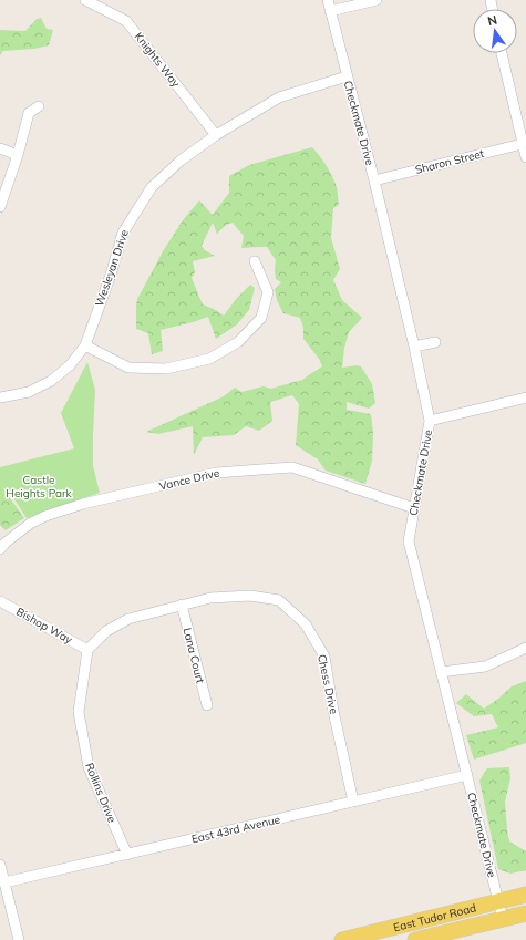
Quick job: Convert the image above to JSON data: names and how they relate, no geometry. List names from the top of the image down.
{
  "streets": {
    "main road": ["East Tudor Road"],
    "street": [
      "Knights Way",
      "Checkmate Drive",
      "Sharon Street",
      "Wesleyan Drive",
      "Vance Drive",
      "Bishop Way",
      "Lana Court",
      "Chess Drive",
      "Rollins Drive",
      "East 43rd Avenue"
    ]
  },
  "crossings": [
    ["Knights Way", "Wesleyan Drive"],
    ["Checkmate Drive", "Sharon Street"],
    ["Checkmate Drive", "Wesleyan Drive"],
    ["Checkmate Drive", "Vance Drive"],
    ["Checkmate Drive", "East 43rd Avenue"],
    ["Checkmate Drive", "East Tudor Road"],
    ["Bishop Way", "Rollins Drive"],
    ["Lana Court", "Chess Drive"],
    ["Chess Drive", "East 43rd Avenue"],
    ["Rollins Drive", "East 43rd Avenue"]
  ],
  "parks": ["Castle Heights Park"],
  "north": "top"
}
